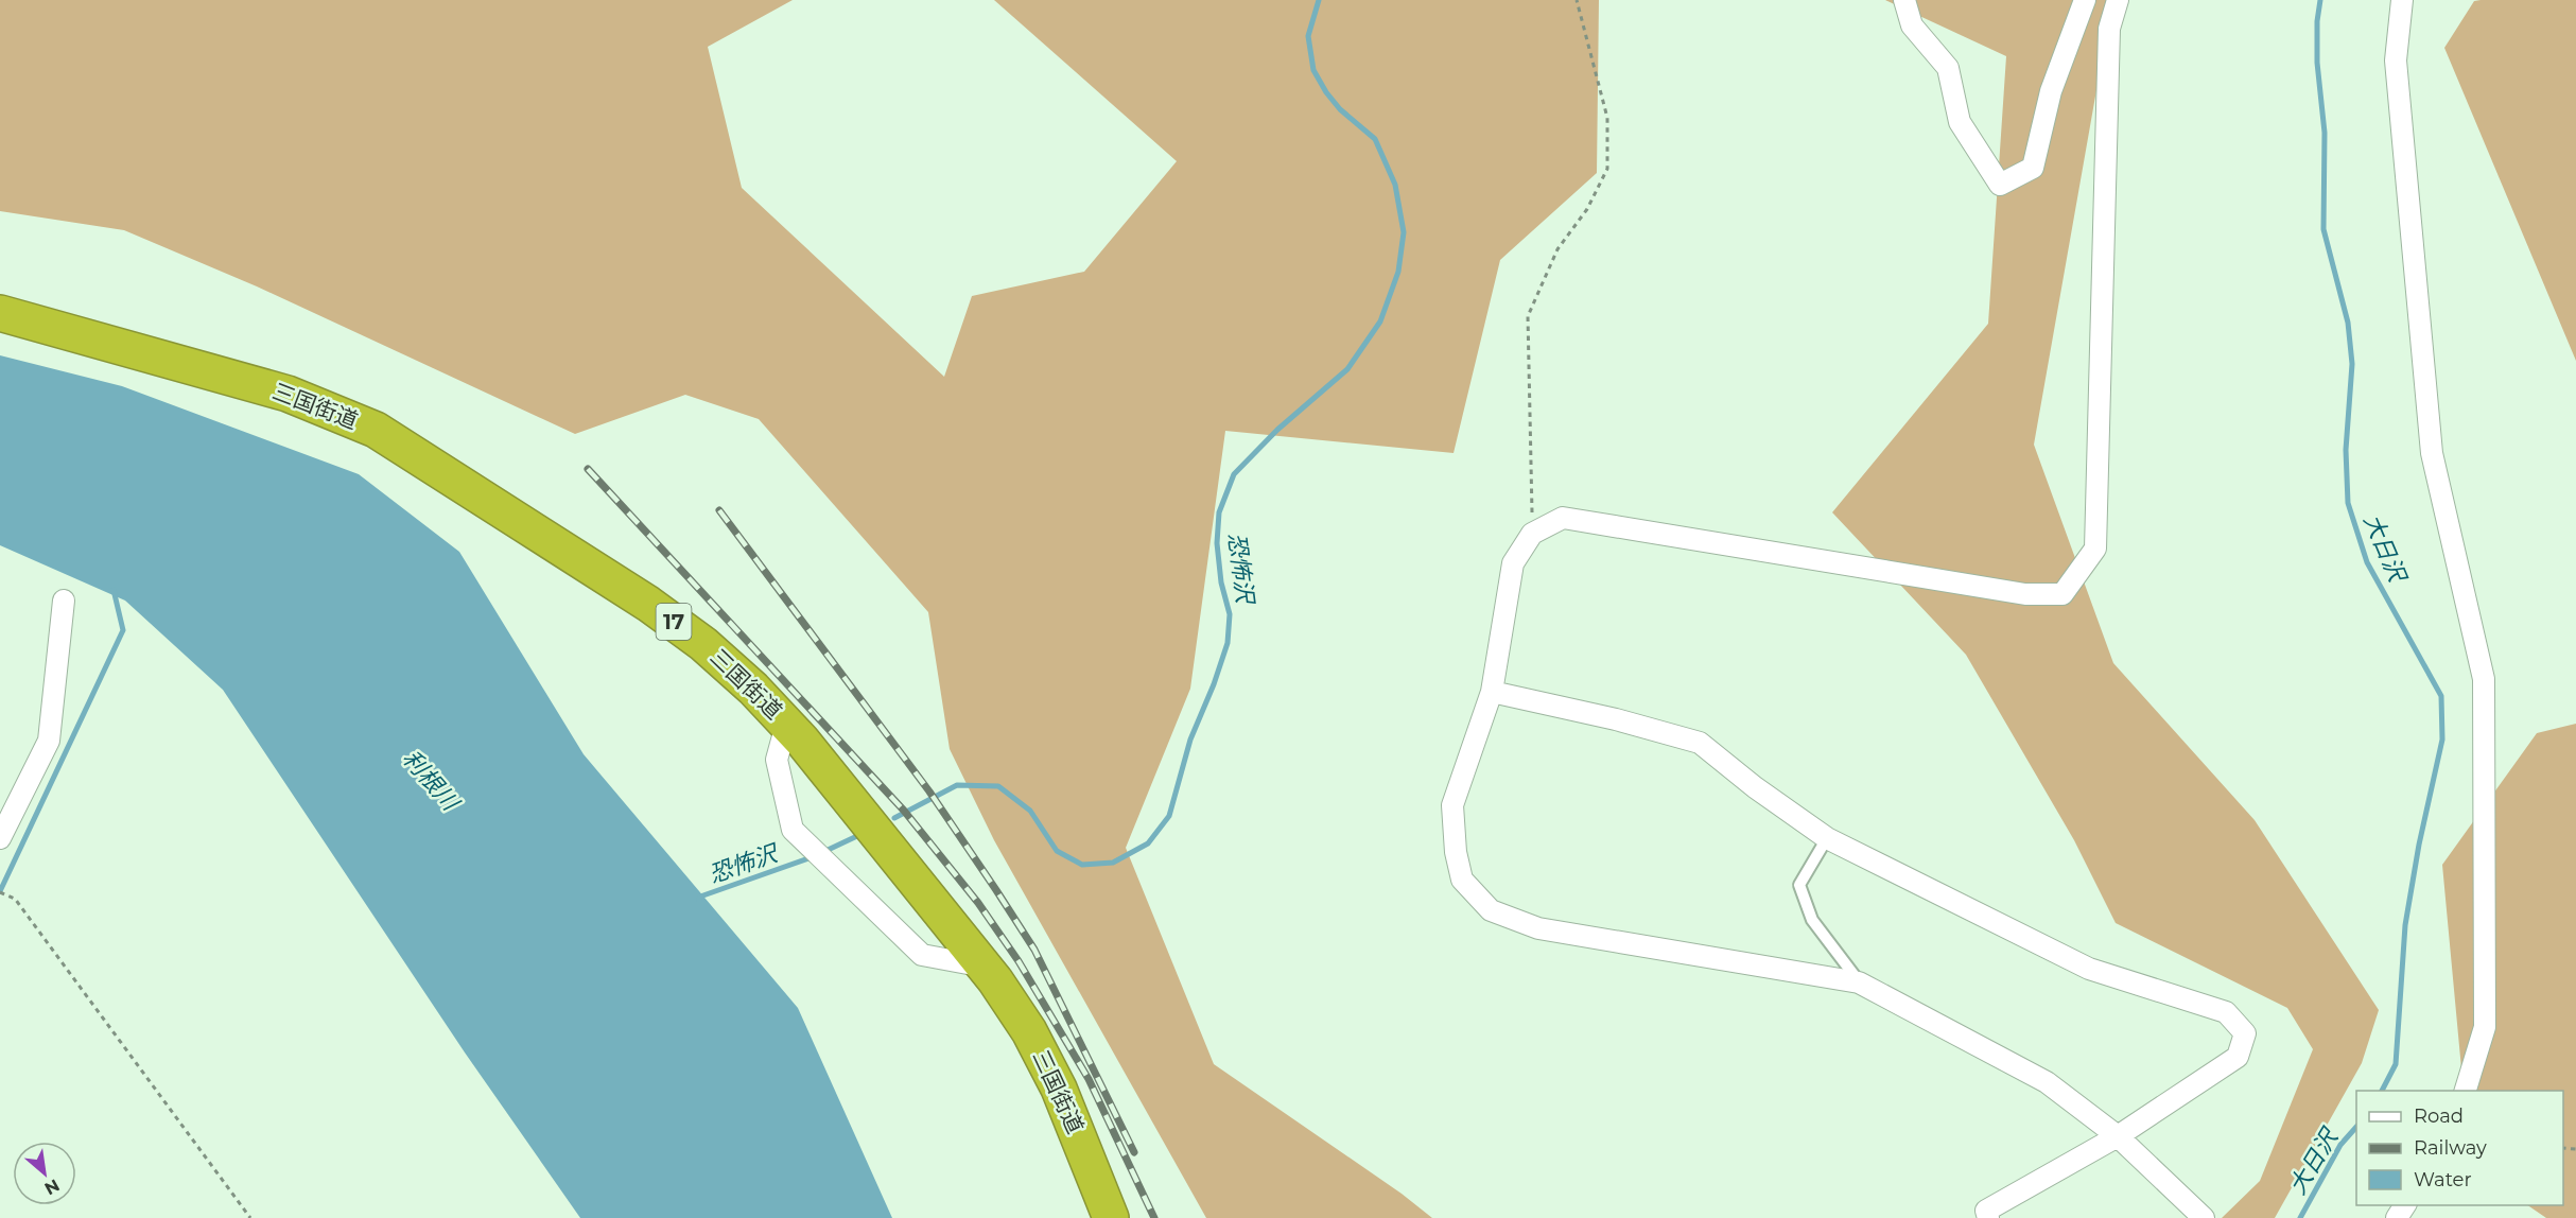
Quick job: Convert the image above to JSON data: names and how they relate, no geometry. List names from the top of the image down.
{
  "streets": {
    "highway": ["三国街道", "17"]
  },
  "water": ["大日沢", "恐怖沢", "利根川"],
  "legend": ["Road", "Railway", "Water"],
  "north": "bottom right"
}
